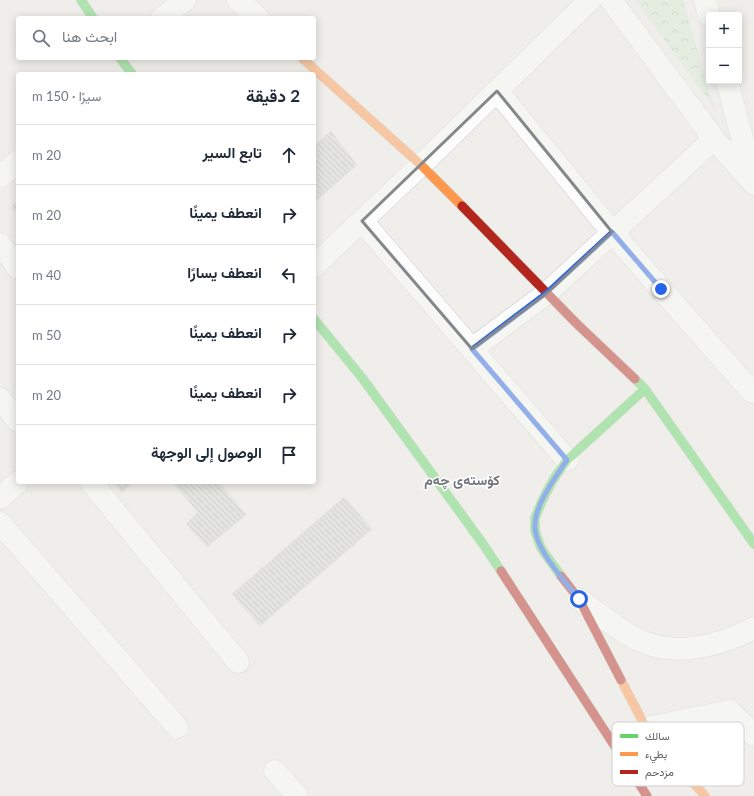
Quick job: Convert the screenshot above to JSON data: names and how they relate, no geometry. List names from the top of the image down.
{
  "districts": ["کۆستەی چەم"],
  "legend": ["سالك", "بطيء", "مزدحم"],
  "page": {
    "map_buttons": ["+", "−"],
    "search": "ابحث هنا",
    "heading": ["2 دقيقة", "سيرًا · 150 m"],
    "list": [
      ["تابع السير", "20 m"],
      ["انعطف يمينًا", "20 m"],
      ["انعطف يسارًا", "40 m"],
      ["انعطف يمينًا", "50 m"],
      ["انعطف يمينًا", "20 m"],
      "الوصول إلى الوجهة"
    ]
  }
}
